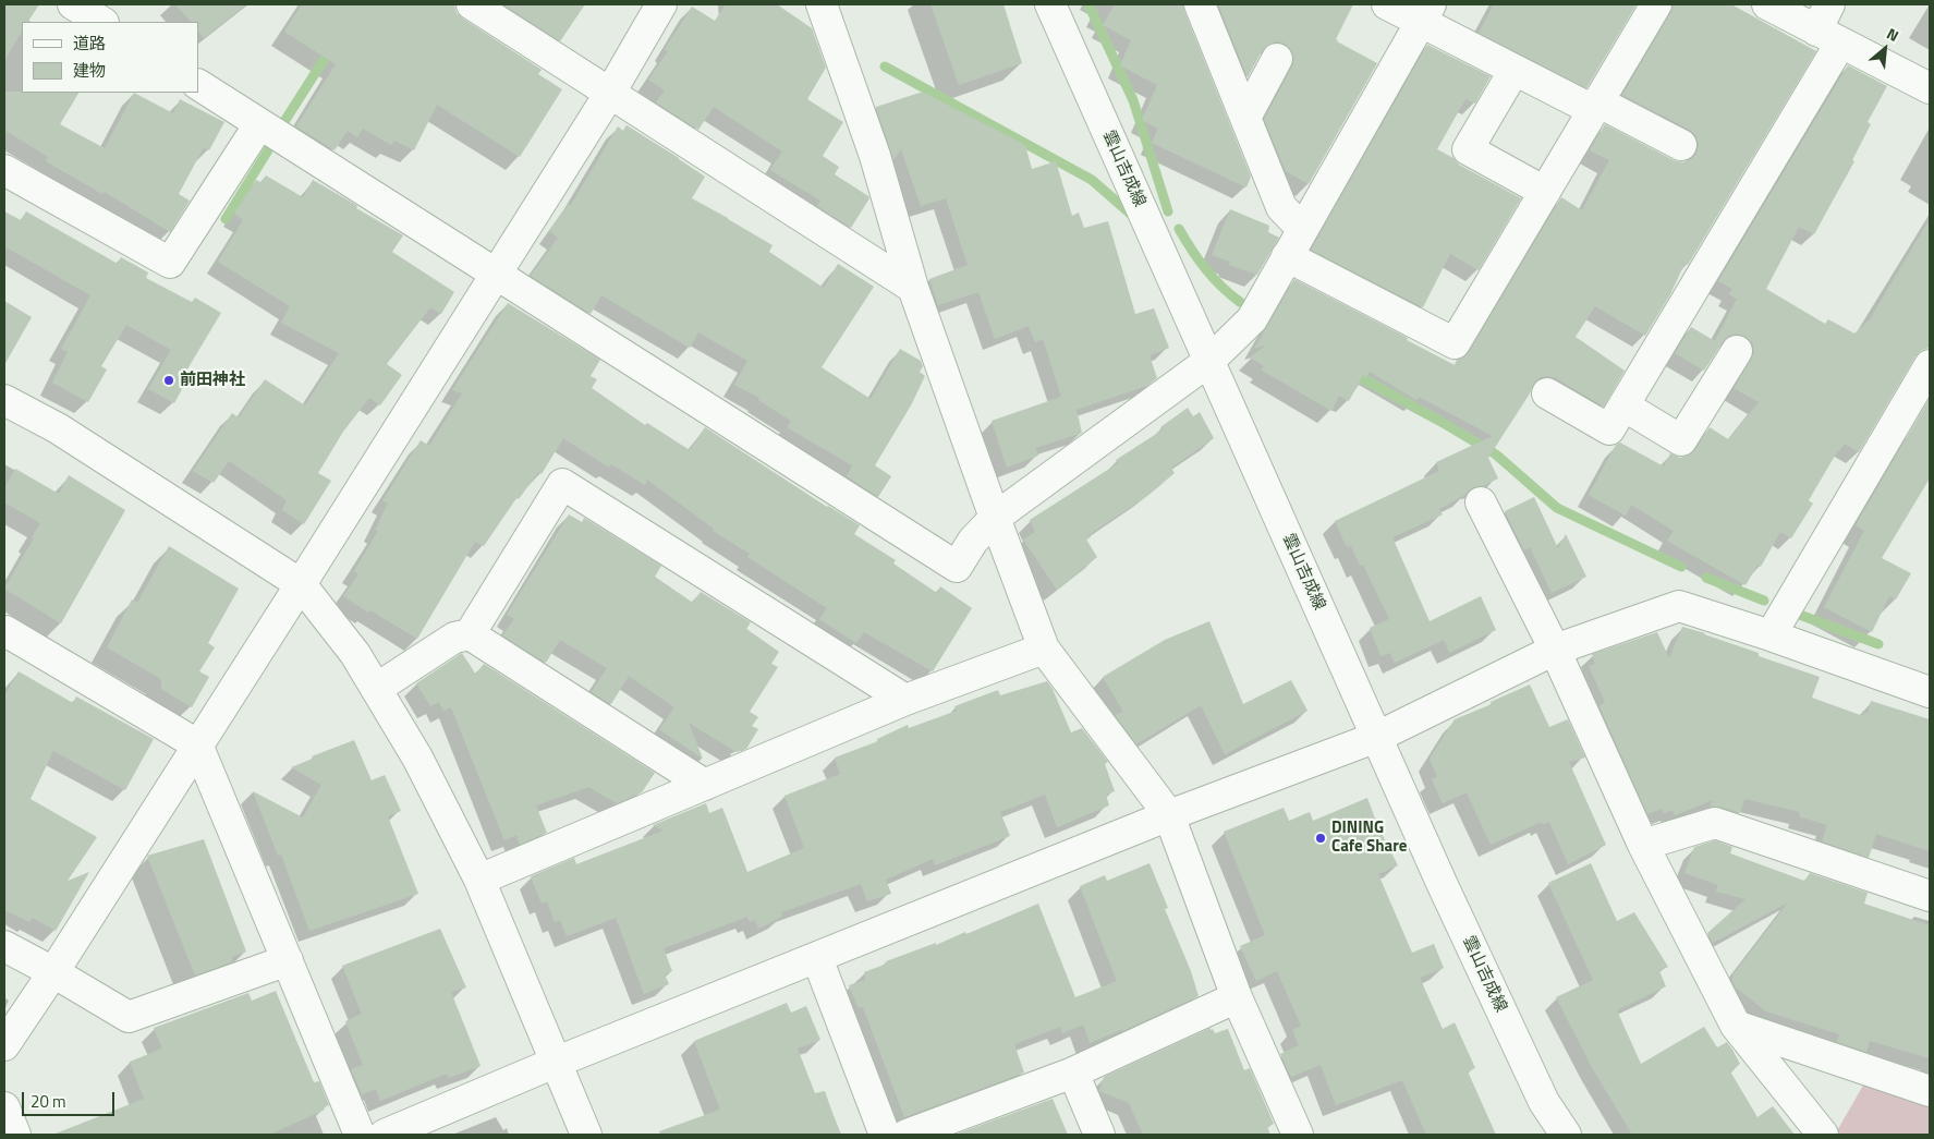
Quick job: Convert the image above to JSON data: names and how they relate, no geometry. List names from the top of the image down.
{
  "streets": {
    "street": ["雲山吉成線"]
  },
  "places": ["前田神社", "DINING Cafe Share"],
  "legend": ["道路", "建物"],
  "scale_bar": "20 m",
  "north": "top right"
}
